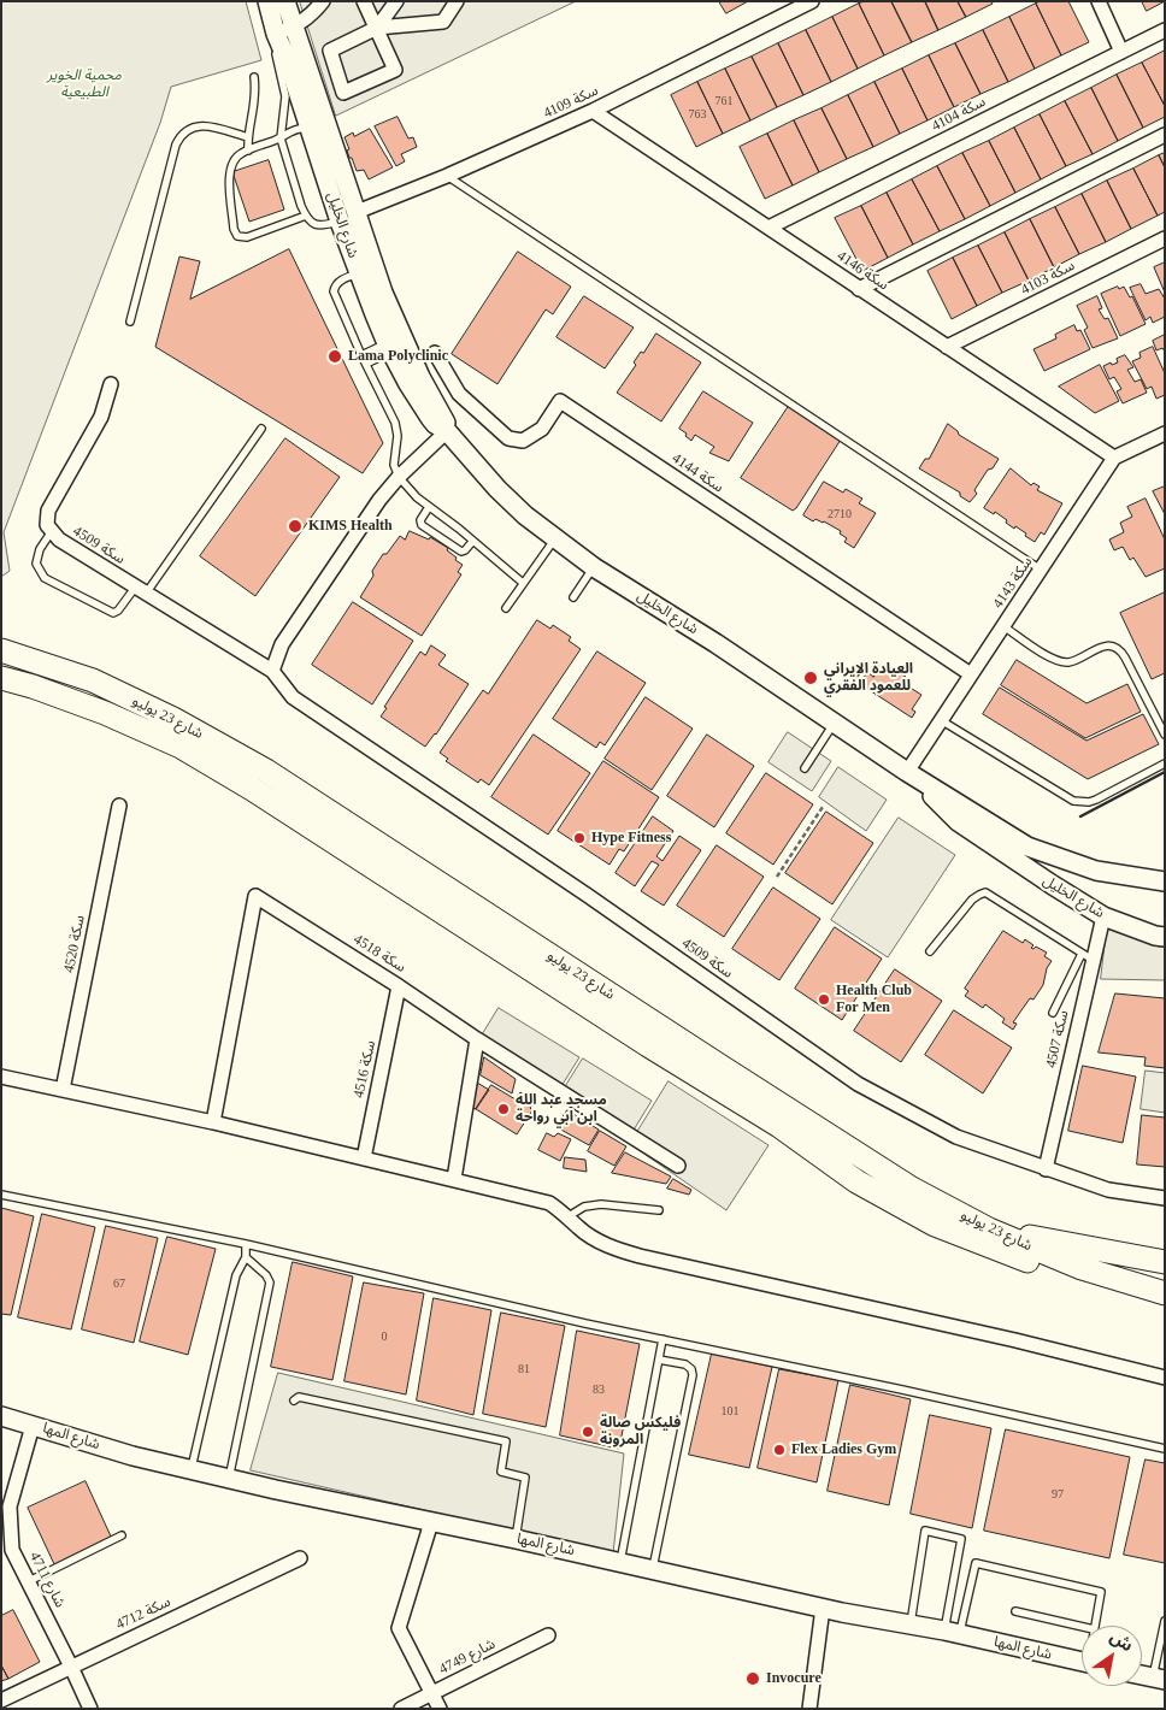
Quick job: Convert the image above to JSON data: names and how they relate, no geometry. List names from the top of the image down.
{
  "streets": {
    "main road": ["شارع 23 يوليو"],
    "street": [
      "سكة 4109",
      "سكة 4104",
      "شارع الخليل",
      "سكة 4146",
      "سكة 4103",
      "سكة 4144",
      "سكة 4509",
      "سكة 4143",
      "سكة 4520",
      "سكة 4518",
      "سكة 4507",
      "سكة 4516",
      "شارع المها",
      "4711 شارع",
      "سكة 4712",
      "4749 شارع"
    ]
  },
  "crossings": [
    ["سكة 4109", "شارع الخليل"],
    ["سكة 4109", "سكة 4146"],
    ["سكة 4104", "سكة 4146"],
    ["شارع الخليل", "سكة 4143"],
    ["شارع الخليل", "سكة 4507"],
    ["سكة 4146", "سكة 4103"],
    ["سكة 4146", "سكة 4143"],
    ["سكة 4144", "سكة 4143"],
    ["سكة 4509", "سكة 4507"],
    ["سكة 4518", "سكة 4516"],
    ["شارع المها", "4711 شارع"],
    ["4711 شارع", "سكة 4712"]
  ],
  "parks": ["محمية الخوير الطبيعية"],
  "places": [
    "Lama Polyclinic",
    "KIMS Health",
    "العيادة الإيراني للعمود الفقري",
    "Hype Fitness",
    "Health Club For Men",
    "مسجد عبد الله ابن ابي رواحة",
    "فليكس صالة المرونة",
    "Flex Ladies Gym",
    "Invocure"
  ],
  "house_numbers": [
    "761",
    "763",
    "2710",
    "67",
    "0",
    "81",
    "83",
    "101",
    "97"
  ],
  "north": "top right"
}
